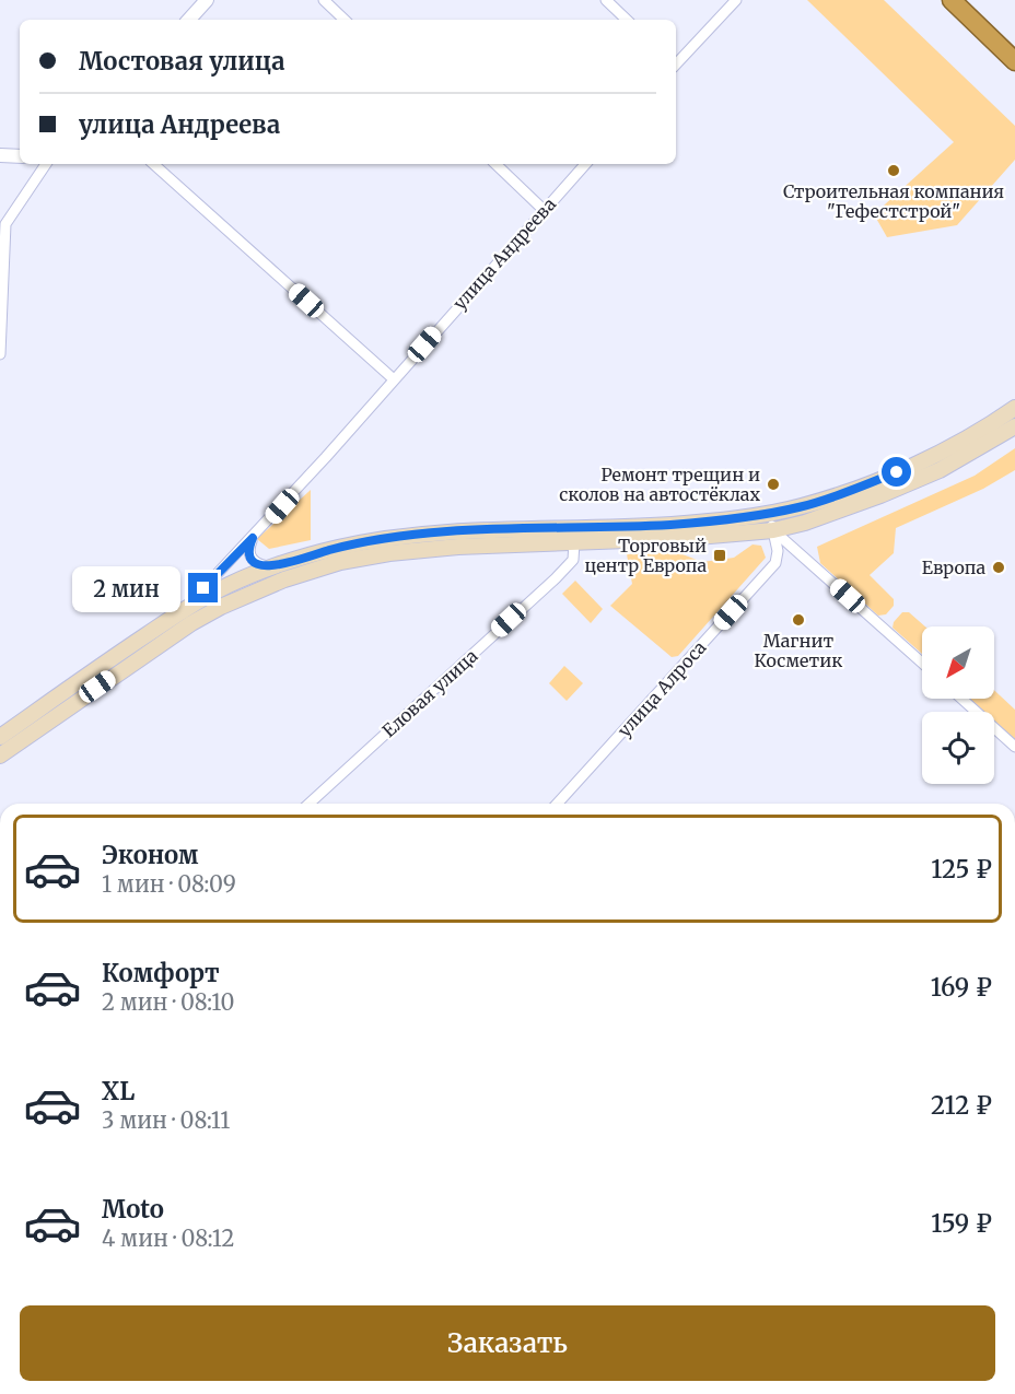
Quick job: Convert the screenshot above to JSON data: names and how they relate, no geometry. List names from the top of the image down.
{
  "streets": {
    "street": ["улица Андреева", "улица Алроса", "Еловая улица"]
  },
  "places": {
    "other": [
      "Строительная компания \"Гефестстрой\"",
      "Ремонт трещин и сколов на автостёклах",
      "Европа",
      "Магнит Косметик"
    ],
    "transit": ["Торговый центр Европа"]
  },
  "north": "bottom left",
  "page": {
    "banner": ["Мостовая улица", "улица Андреева"],
    "bubble": "2 мин",
    "list": [
      {
        "name": "Эконом",
        "note": "1 мин · 08:09",
        "value": "125 ₽"
      },
      {
        "name": "Комфорт",
        "note": "2 мин · 08:10",
        "value": "169 ₽"
      },
      {
        "name": "XL",
        "note": "3 мин · 08:11",
        "value": "212 ₽"
      },
      {
        "name": "Moto",
        "note": "4 мин · 08:12",
        "value": "159 ₽"
      }
    ],
    "buttons": "Заказать"
  }
}
